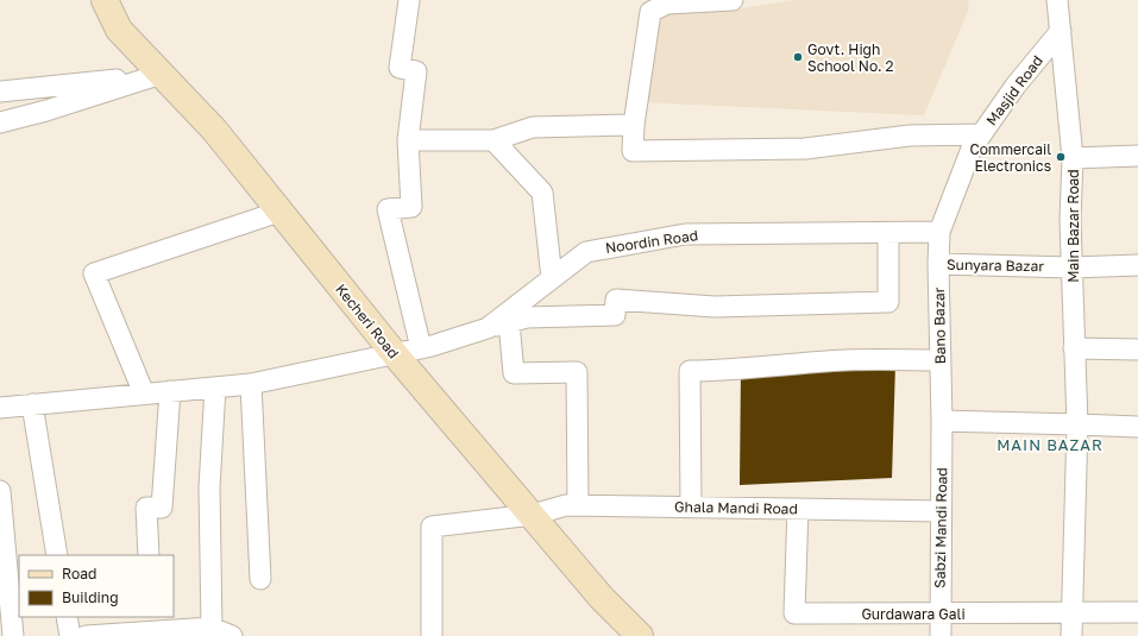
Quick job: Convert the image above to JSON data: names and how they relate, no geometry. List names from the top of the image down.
{
  "streets": {
    "street": [
      "Masjid Road",
      "Main Bazar Road",
      "Noordin Road",
      "Sunyara Bazar",
      "Kecheri Road",
      "Bano Bazar",
      "Ghala Mandi Road",
      "Sabzi Mandi Road",
      "Gurdawara Gali"
    ]
  },
  "crossings": [
    ["Masjid Road", "Main Bazar Road"],
    ["Masjid Road", "Noordin Road"],
    ["Masjid Road", "Bano Bazar"],
    ["Main Bazar Road", "Sunyara Bazar"],
    ["Main Bazar Road", "Gurdawara Gali"],
    ["Noordin Road", "Kecheri Road"],
    ["Noordin Road", "Bano Bazar"],
    ["Sunyara Bazar", "Bano Bazar"],
    ["Kecheri Road", "Ghala Mandi Road"],
    ["Bano Bazar", "Sabzi Mandi Road"],
    ["Ghala Mandi Road", "Sabzi Mandi Road"],
    ["Ghala Mandi Road", "Gurdawara Gali"],
    ["Sabzi Mandi Road", "Gurdawara Gali"]
  ],
  "districts": ["MAIN BAZAR"],
  "places": ["Govt. High School No. 2", "Commercail Electronics"],
  "legend": ["Road", "Building"]
}
